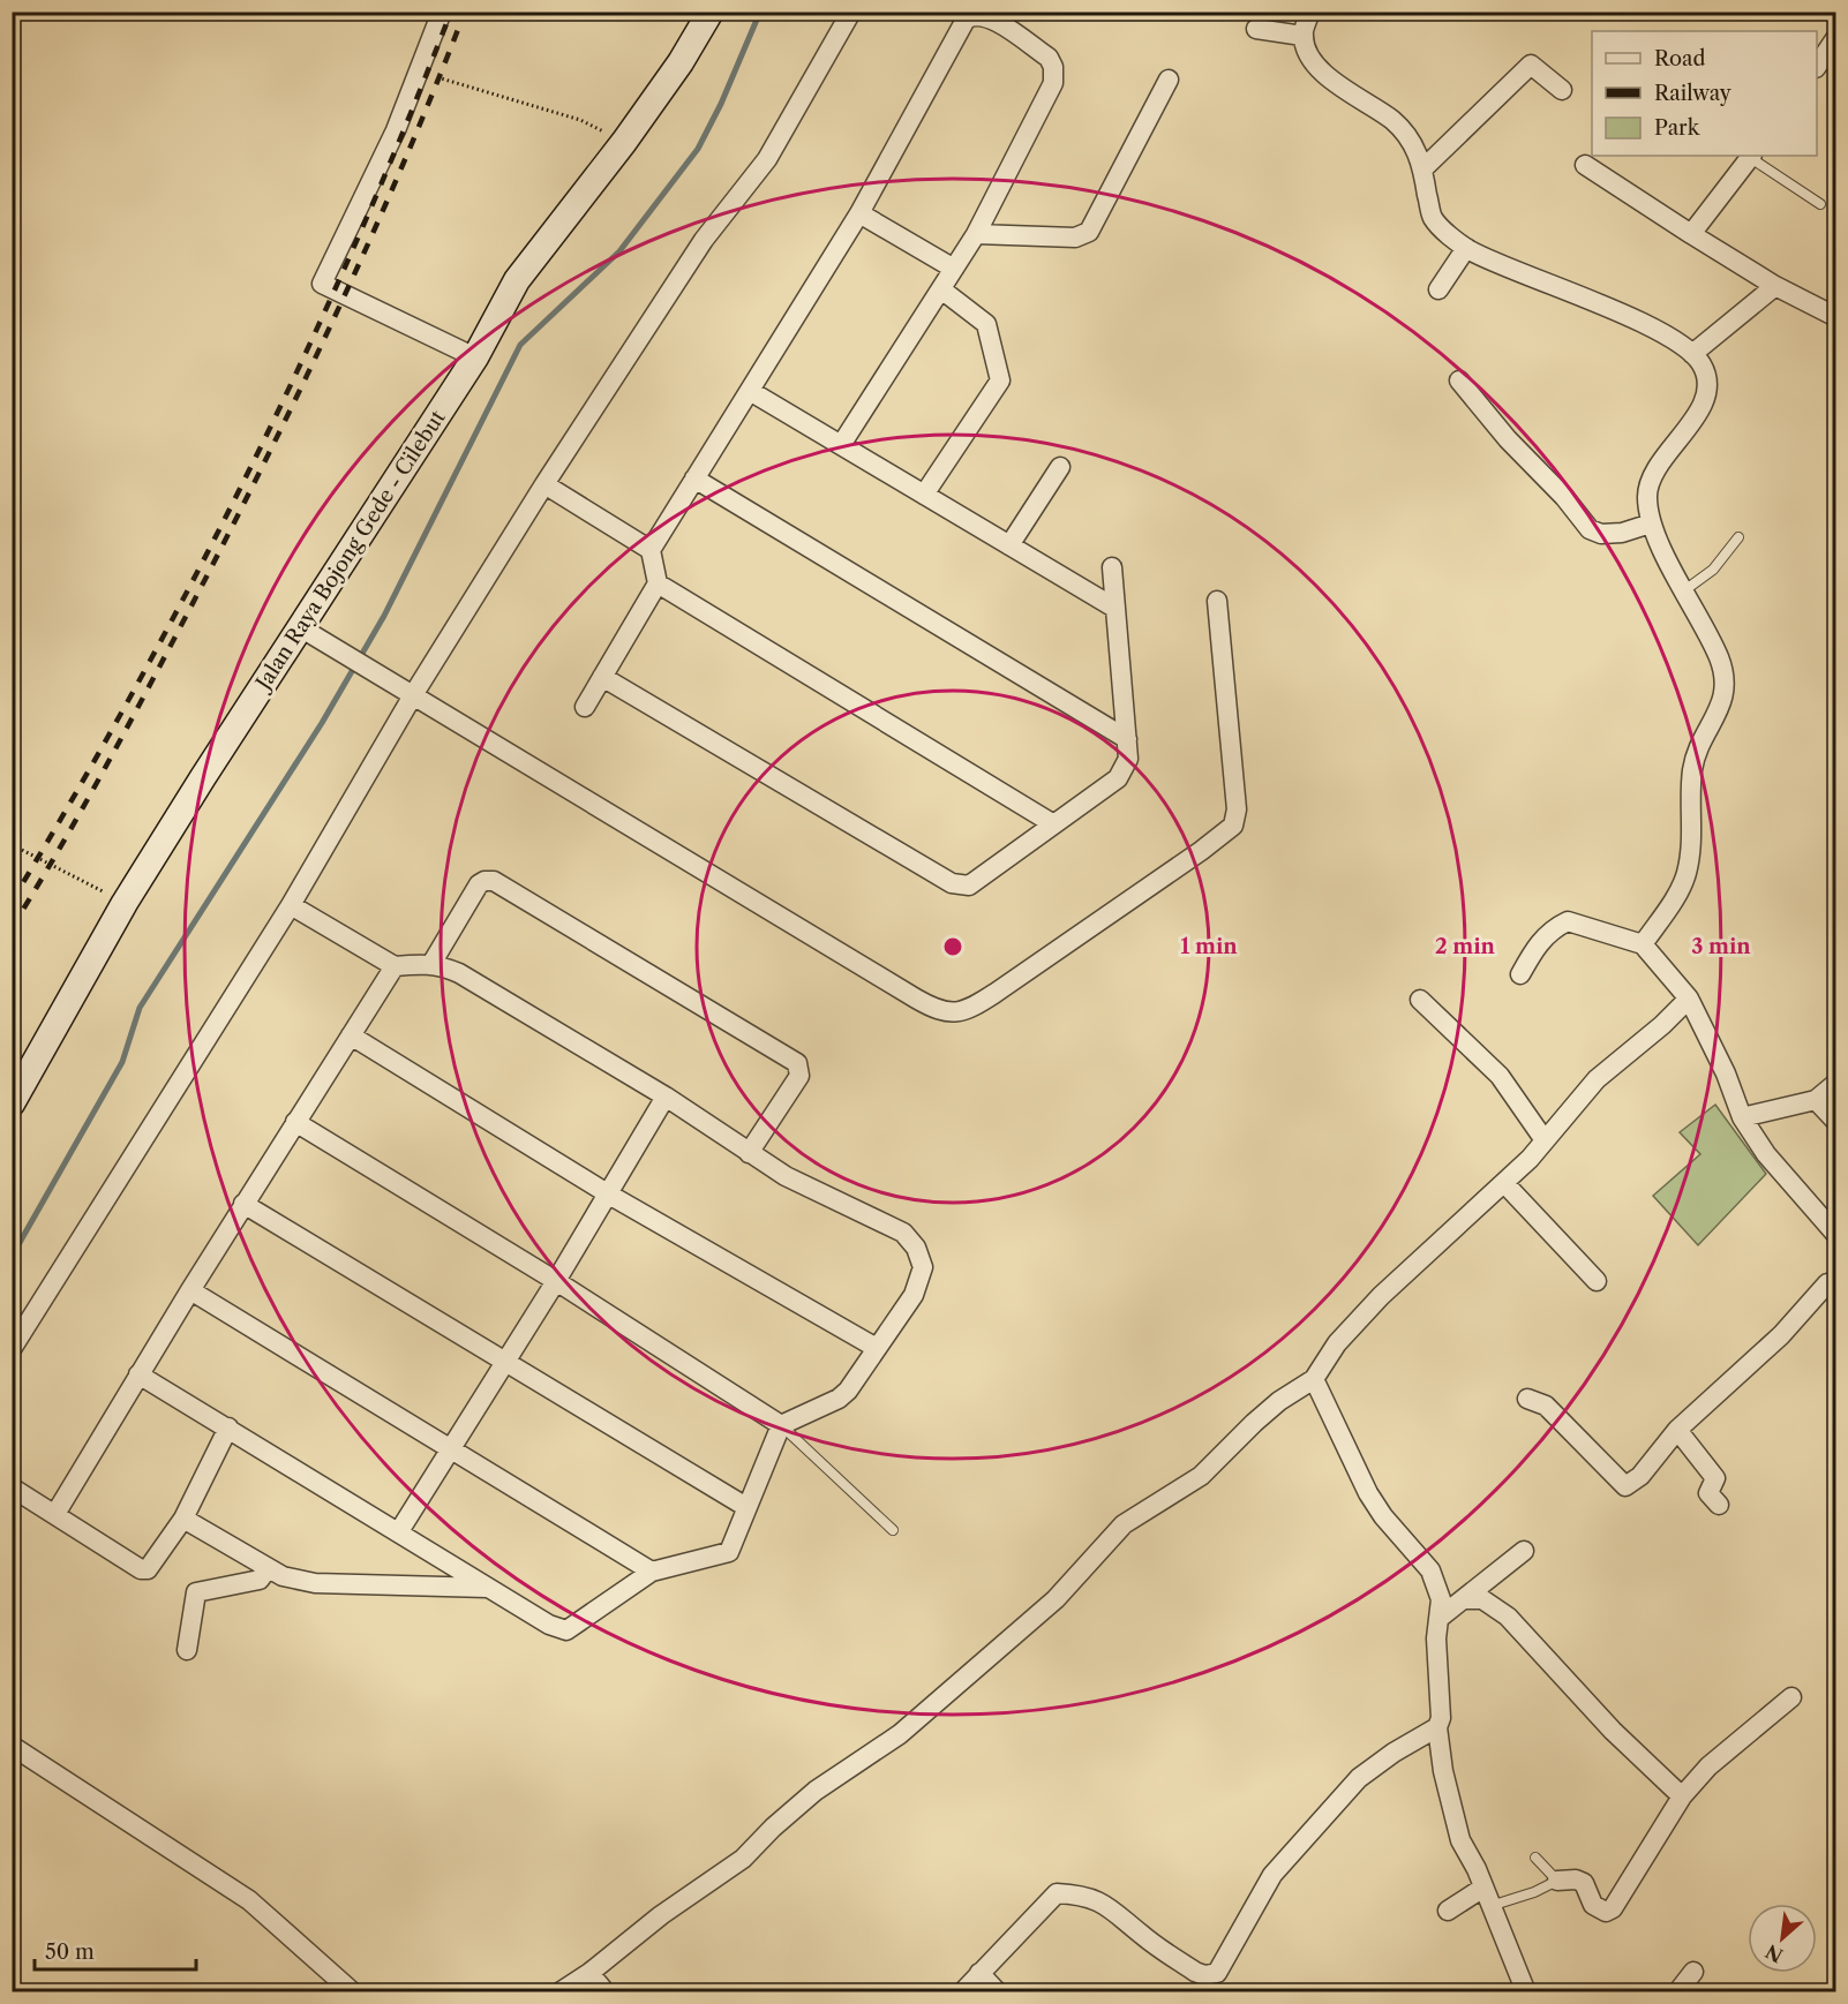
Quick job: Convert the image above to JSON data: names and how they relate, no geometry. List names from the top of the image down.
{
  "streets": {
    "main road": ["Jalan Raya Bojong Gede - Cilebut"]
  },
  "legend": ["Road", "Railway", "Park"],
  "scale_bar": "50 m",
  "north": "bottom left",
  "rings": ["1 min", "2 min", "3 min"]
}
